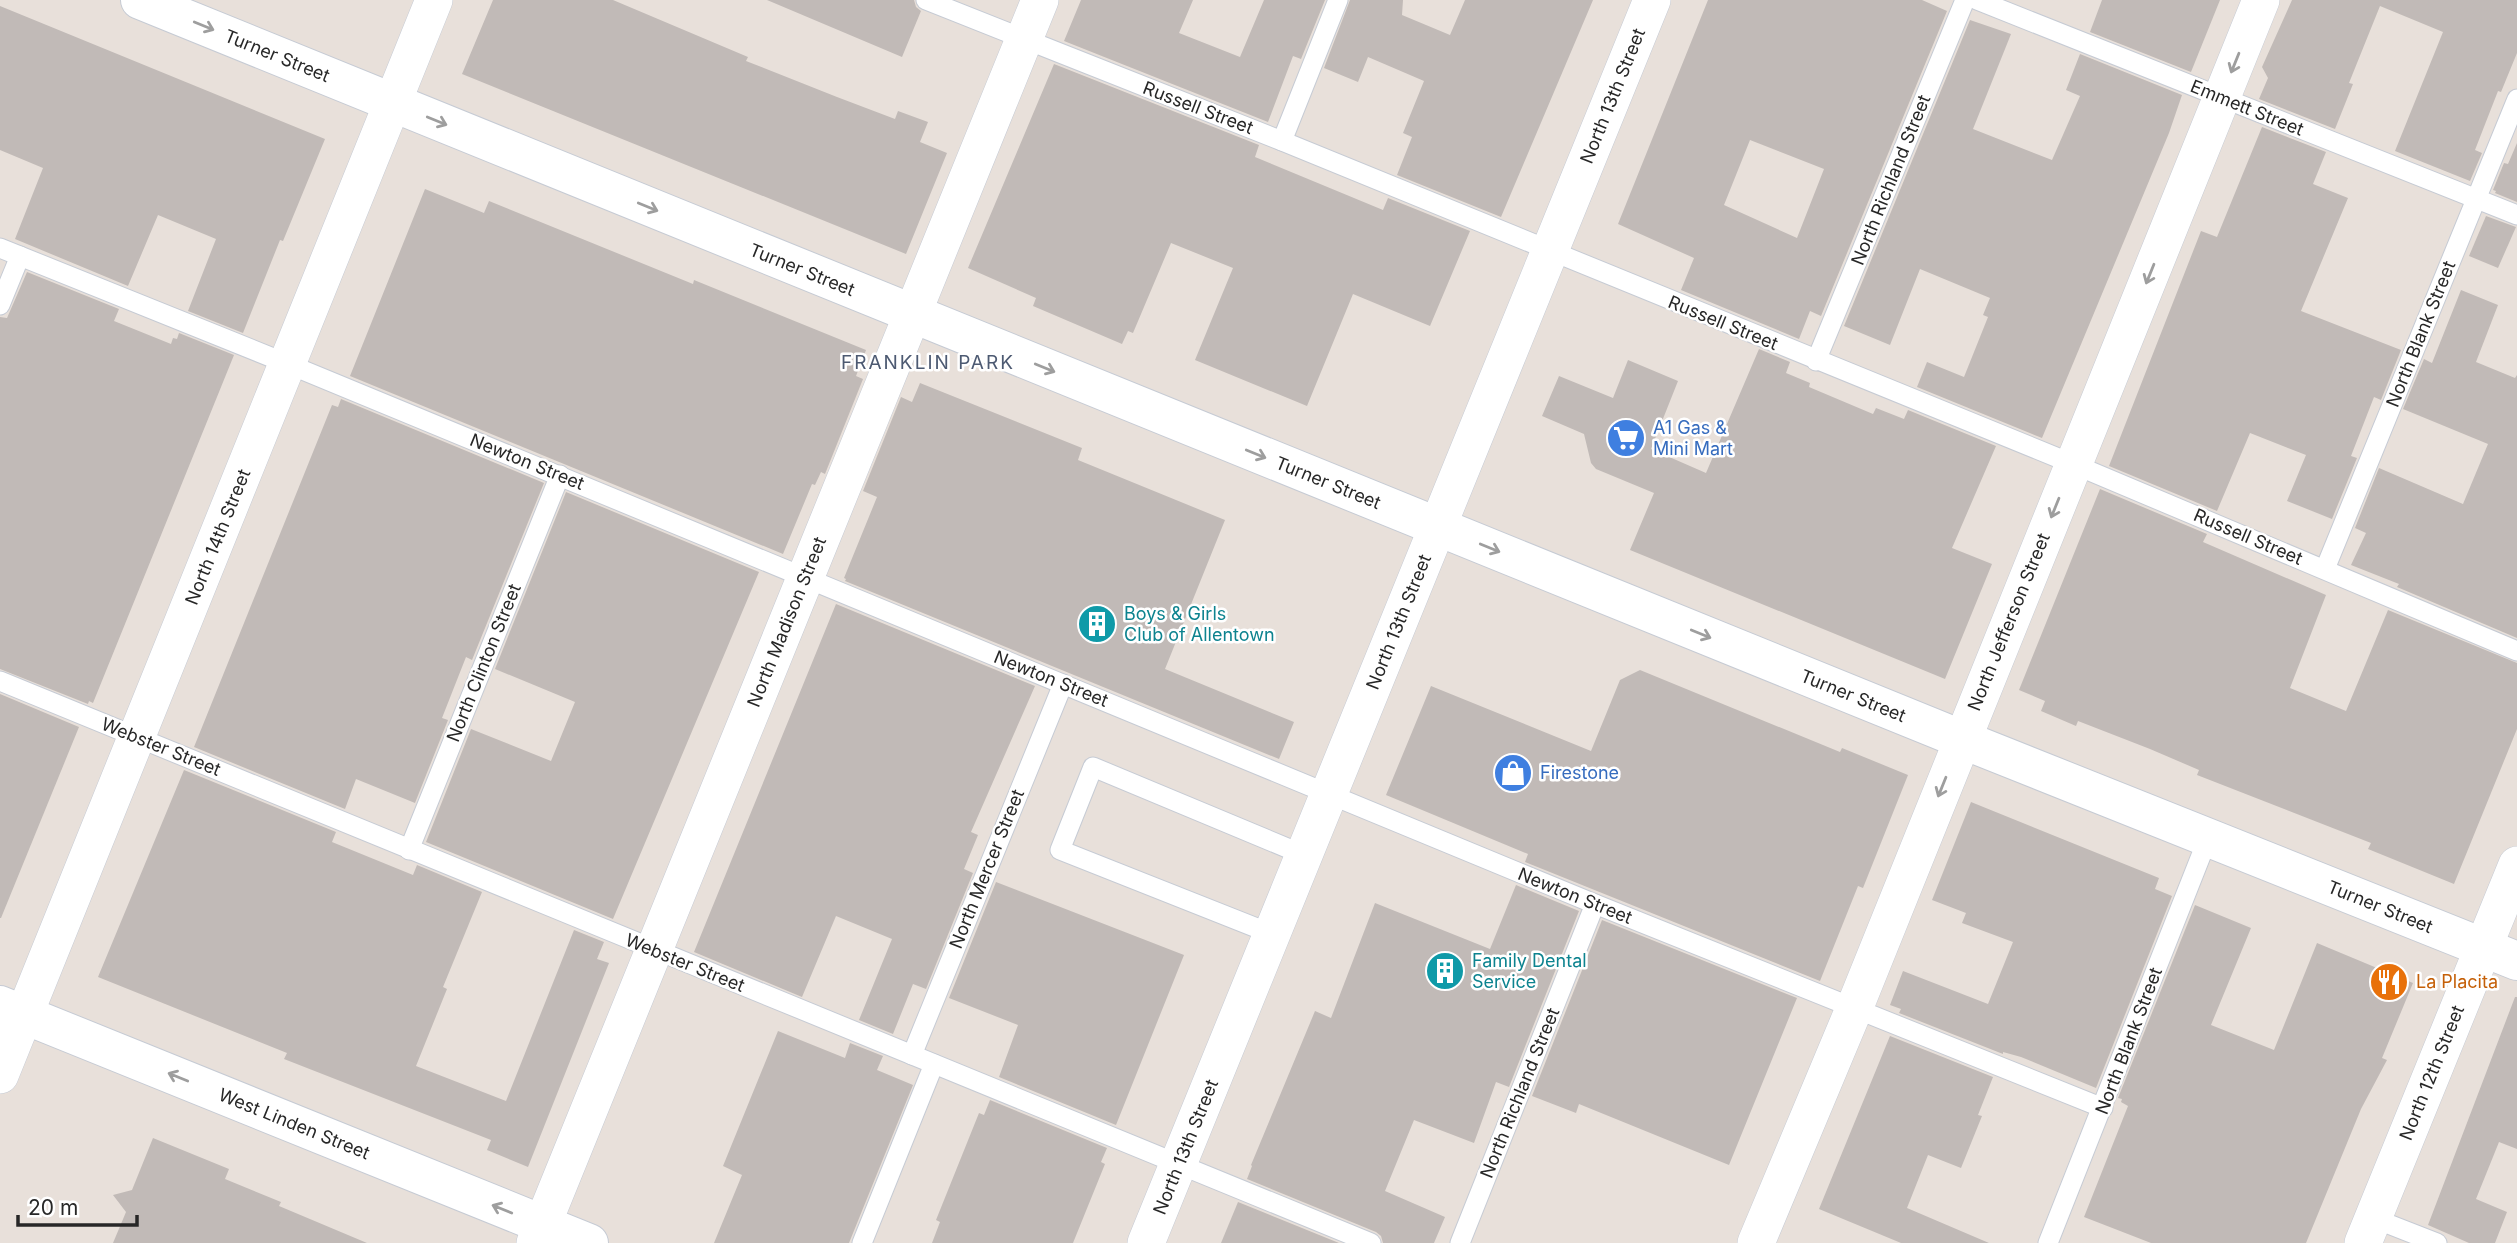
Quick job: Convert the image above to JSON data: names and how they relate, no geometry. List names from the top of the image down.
{
  "streets": {
    "street": [
      "Turner Street",
      "North 13th Street",
      "North 14th Street",
      "North Madison Street",
      "North Jefferson Street",
      "North 12th Street",
      "West Linden Street"
    ],
    "lane": [
      "Russell Street",
      "Emmett Street",
      "North Richland Street",
      "North Blank Street",
      "Newton Street",
      "North Clinton Street",
      "Webster Street",
      "North Mercer Street"
    ]
  },
  "crossings": [
    ["Turner Street", "North 13th Street"],
    ["Turner Street", "North Blank Street"],
    ["Turner Street", "North 14th Street"],
    ["Turner Street", "North Madison Street"],
    ["Turner Street", "North Jefferson Street"],
    ["Turner Street", "North 12th Street"],
    ["North 13th Street", "Russell Street"],
    ["North 13th Street", "Newton Street"],
    ["North 13th Street", "Webster Street"],
    ["Russell Street", "North Richland Street"],
    ["Russell Street", "North Blank Street"],
    ["Russell Street", "North Madison Street"],
    ["Russell Street", "North Jefferson Street"],
    ["Emmett Street", "North Blank Street"],
    ["Emmett Street", "North Jefferson Street"],
    ["North Richland Street", "Newton Street"],
    ["North Blank Street", "Newton Street"],
    ["Newton Street", "North 14th Street"],
    ["Newton Street", "North Madison Street"],
    ["Newton Street", "North Jefferson Street"],
    ["Newton Street", "North Clinton Street"],
    ["Newton Street", "North Mercer Street"],
    ["North 14th Street", "Webster Street"],
    ["North 14th Street", "West Linden Street"],
    ["North Madison Street", "Webster Street"],
    ["North Madison Street", "West Linden Street"],
    ["North Clinton Street", "Webster Street"],
    ["Webster Street", "North Mercer Street"]
  ],
  "one_way": ["Turner Street", "North Jefferson Street", "West Linden Street"],
  "districts": ["FRANKLIN PARK"],
  "places": {
    "supermarket": ["A1 Gas & Mini Mart"],
    "building": ["Boys & Girls Club of Allentown", "Family Dental Service"],
    "shop": ["Firestone"],
    "restaurant": ["La Placita"]
  },
  "scale_bar": "20 m"
}
